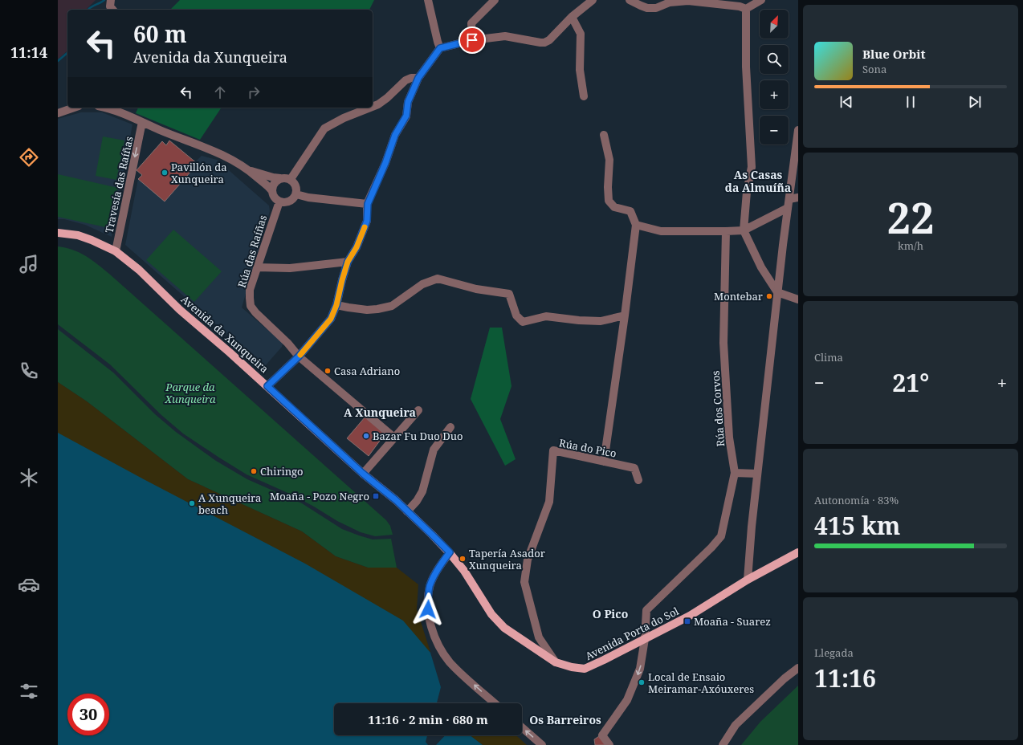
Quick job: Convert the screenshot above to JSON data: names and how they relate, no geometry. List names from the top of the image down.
{
  "streets": {
    "main road": ["Avenida da Xunqueira", "Avenida Porta do Sol"],
    "street": [
      "Travesía das Raíñas",
      "Rúa das Raíñas",
      "Rúa dos Corvos",
      "Rúa do Pico"
    ]
  },
  "crossings": [
    ["Travesía das Raíñas", "Avenida da Xunqueira"],
    ["Avenida da Xunqueira", "Avenida Porta do Sol"],
    ["Rúa dos Corvos", "Avenida Porta do Sol"],
    ["Rúa do Pico", "Avenida Porta do Sol"]
  ],
  "one_way": ["Travesía das Raíñas"],
  "districts": [
    "As Casas da Almuíña",
    "A Xunqueira",
    "O Pico",
    "Os Barreiros"
  ],
  "parks": ["Parque da Xunqueira"],
  "places": {
    "other": [
      "Pavillón da Xunqueira",
      "Montebar",
      "Casa Adriano",
      "Bazar Fu Duo Duo",
      "Chiringo",
      "A Xunqueira beach",
      "Tapería Asador Xunqueira",
      "Local de Ensaio Meiramar-Axóuxeres"
    ],
    "transit": ["Moaña - Pozo Negro", "Moaña - Suarez"]
  },
  "north": "top right",
  "page": {
    "tabs": "11:14",
    "map_buttons": ["+", "−"],
    "turn": ["60 m", "Avenida da Xunqueira"],
    "song": ["Blue Orbit", "Sona"],
    "tile": [
      ["22", "km/h"],
      "Clima",
      ["Autonomía · 83%", "415 km"],
      ["Llegada", "11:16"]
    ],
    "heat": ["−", "21°", "+"],
    "limit": "30",
    "trip": "11:16 · 2 min · 680 m"
  }
}
